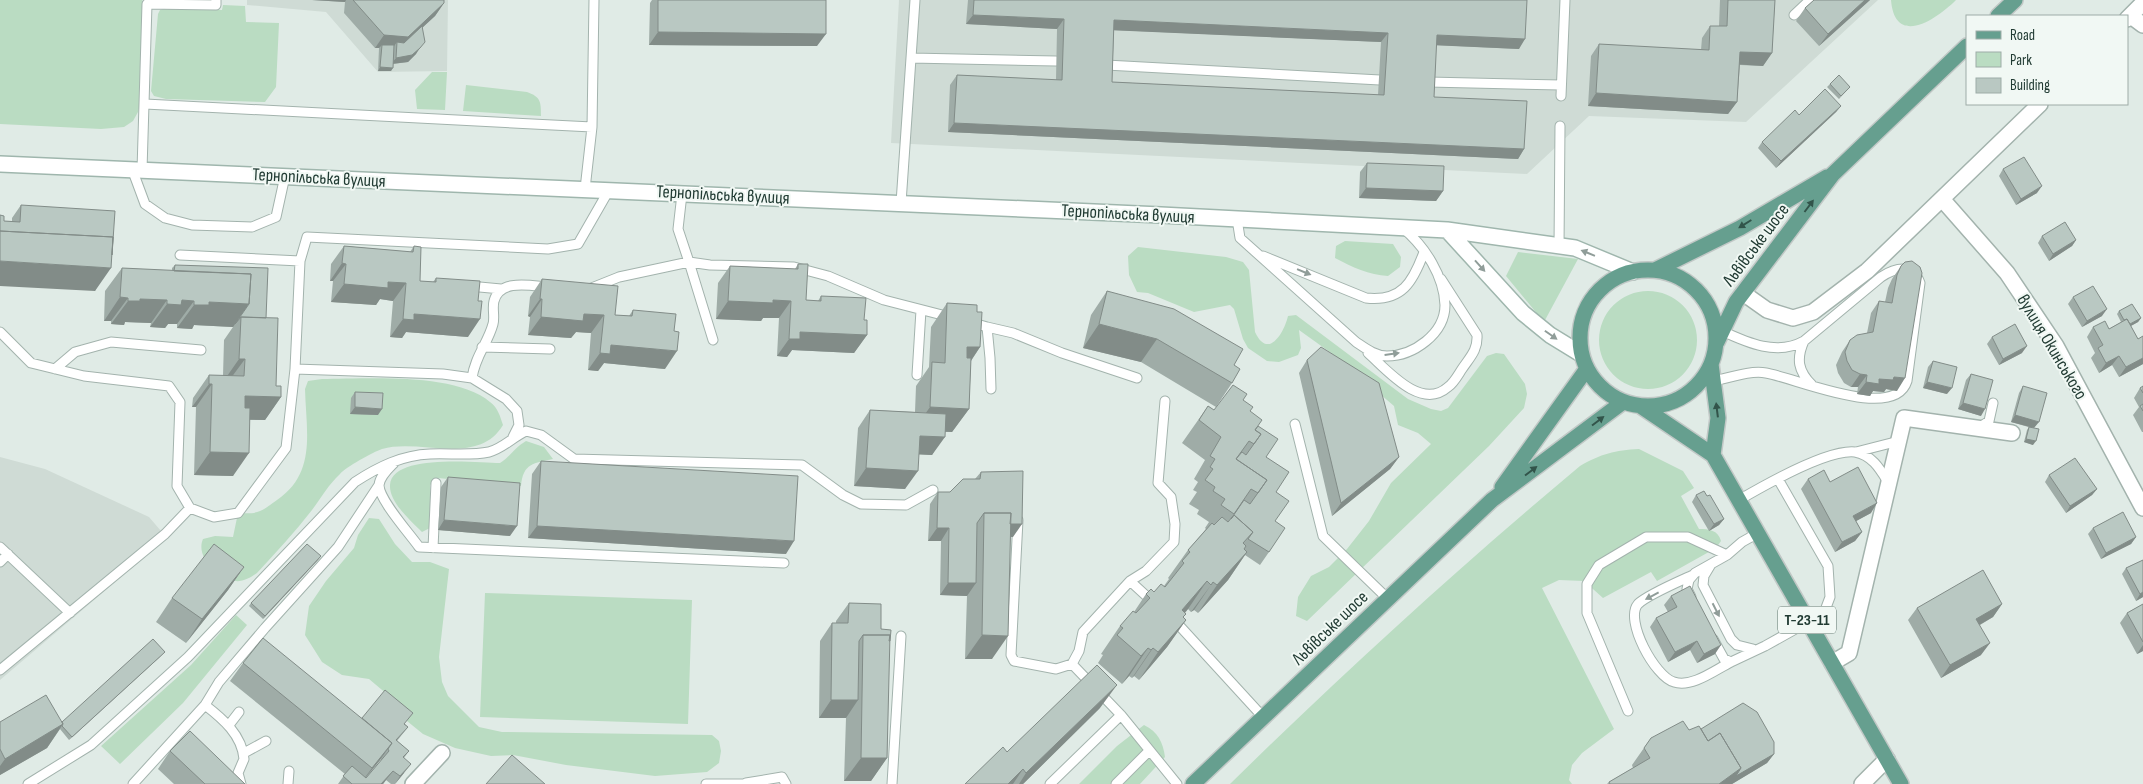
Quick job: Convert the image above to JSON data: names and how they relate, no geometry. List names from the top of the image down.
{
  "streets": {
    "main road": [
      "Тернопільська вулиця",
      "Львівське шосе",
      "вулиця Окинського",
      "Т-23-11"
    ]
  },
  "crossings": [
    ["Тернопільська вулиця", "Львівське шосе"],
    ["Тернопільська вулиця", "Т-23-11"],
    ["Львівське шосе", "Т-23-11"]
  ],
  "legend": ["Road", "Park", "Building"]
}
